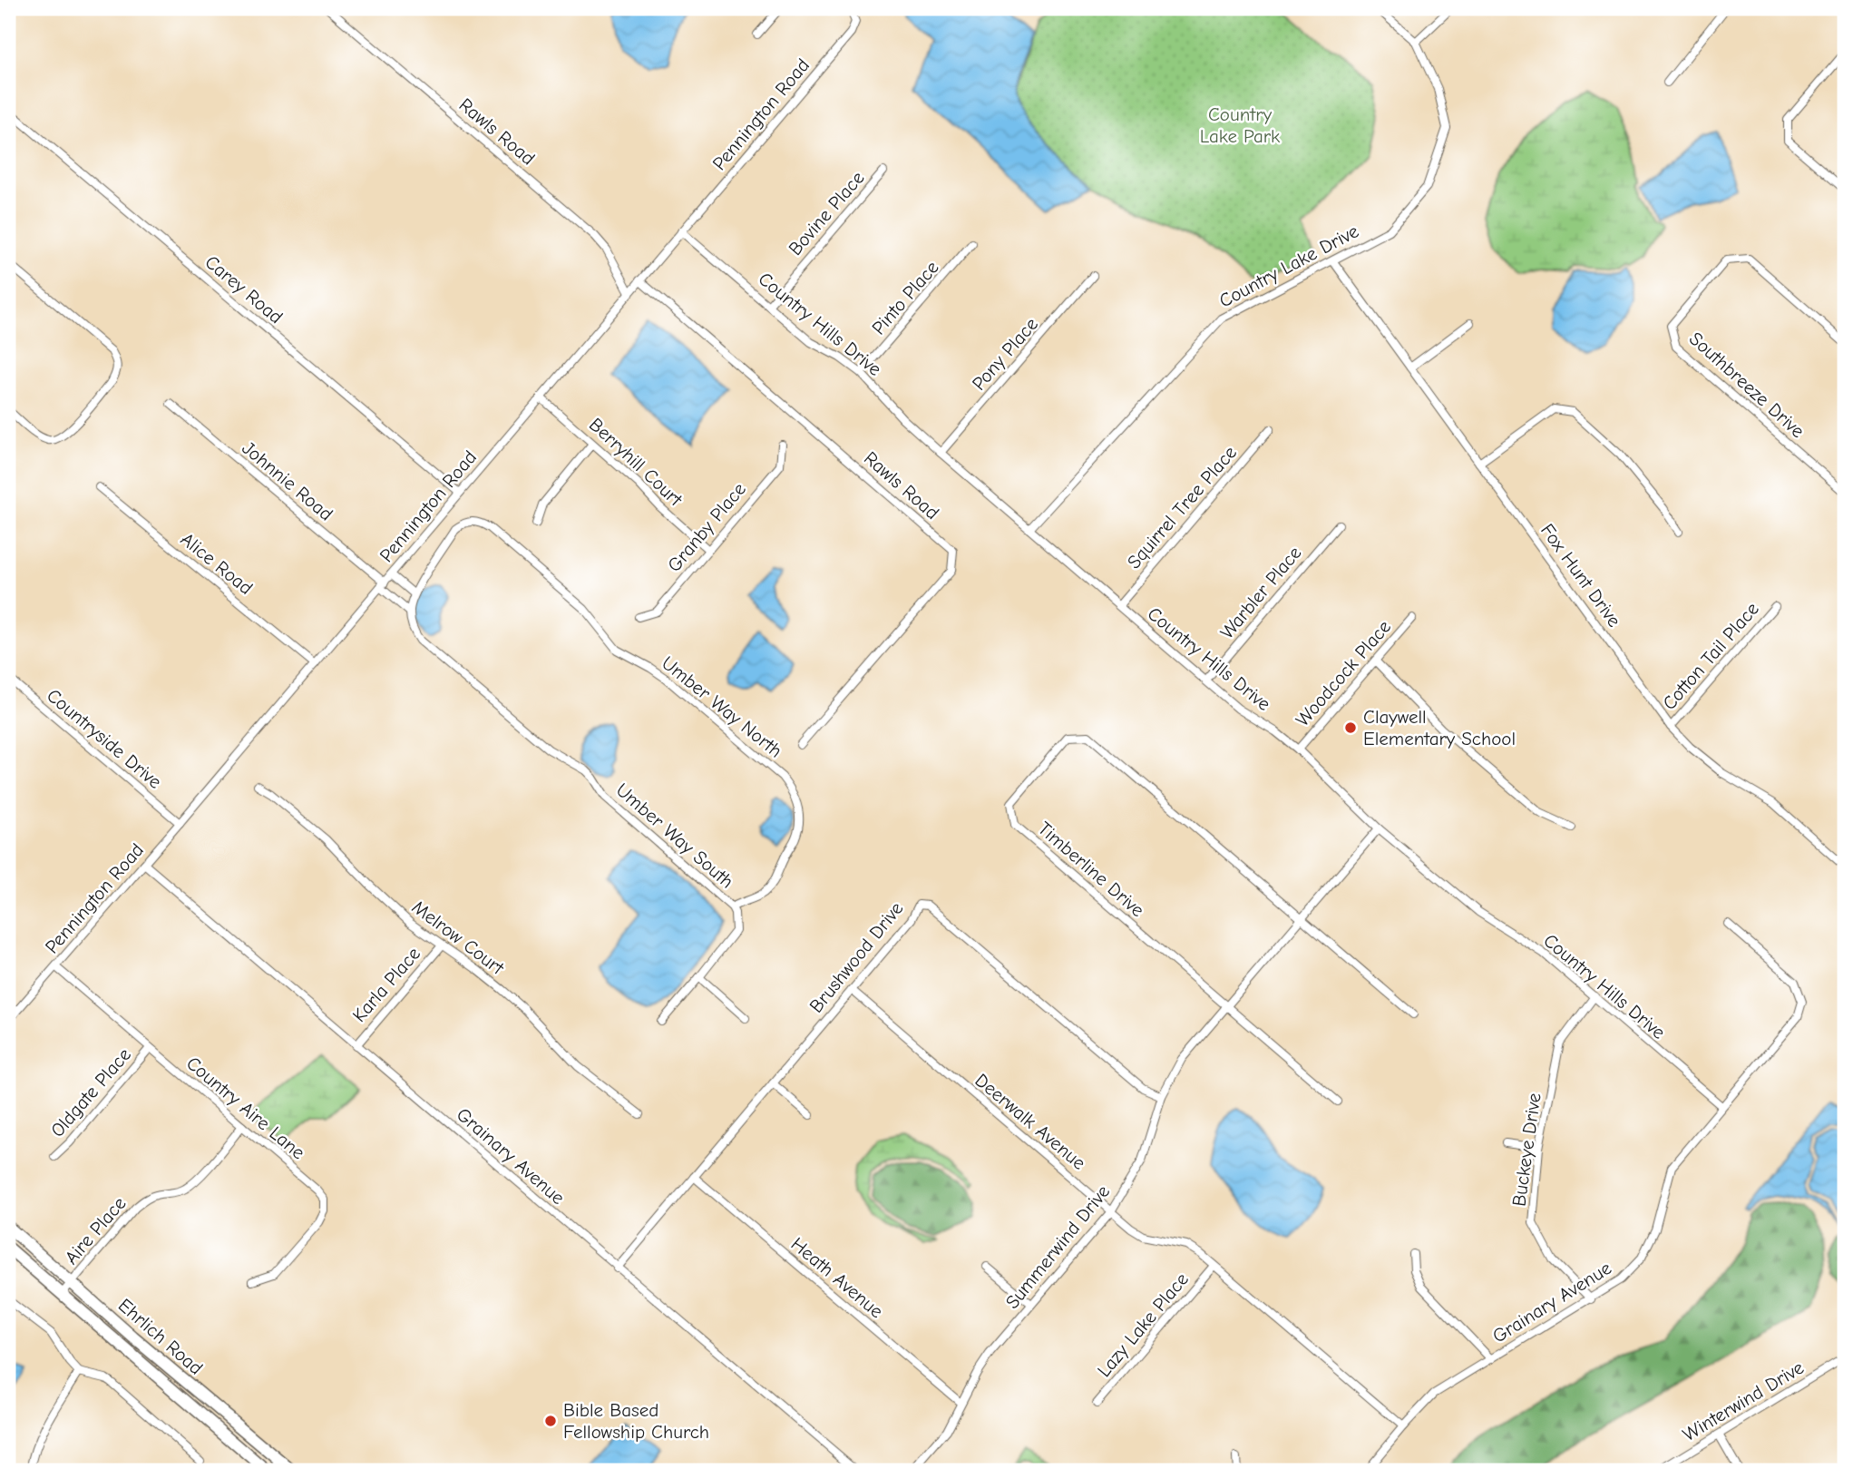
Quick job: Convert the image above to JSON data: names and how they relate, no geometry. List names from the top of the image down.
{
  "streets": {
    "main road": ["Ehrlich Road"],
    "street": [
      "Pennington Road",
      "Rawls Road",
      "Bovine Place",
      "Country Lake Drive",
      "Carey Road",
      "Pinto Place",
      "Country Hills Drive",
      "Pony Place",
      "Southbreeze Drive",
      "Berryhill Court",
      "Johnnie Road",
      "Squirrel Tree Place",
      "Granby Place",
      "Alice Road",
      "Fox Hunt Drive",
      "Warbler Place",
      "Cotton Tail Place",
      "Woodcock Place",
      "Umber Way North",
      "Countryside Drive",
      "Umber Way South",
      "Timberline Drive",
      "Melrow Court",
      "Brushwood Drive",
      "Karla Place",
      "Oldgate Place",
      "Country Aire Lane",
      "Deerwalk Avenue",
      "Buckeye Drive",
      "Grainary Avenue",
      "Aire Place",
      "Summerwind Drive",
      "Heath Avenue",
      "Lazy Lake Place",
      "Winterwind Drive"
    ]
  },
  "crossings": [
    ["Pennington Road", "Rawls Road"],
    ["Pennington Road", "Carey Road"],
    ["Pennington Road", "Country Hills Drive"],
    ["Pennington Road", "Berryhill Court"],
    ["Pennington Road", "Johnnie Road"],
    ["Pennington Road", "Alice Road"],
    ["Pennington Road", "Countryside Drive"],
    ["Pennington Road", "Country Aire Lane"],
    ["Pennington Road", "Grainary Avenue"],
    ["Bovine Place", "Country Hills Drive"],
    ["Country Lake Drive", "Country Hills Drive"],
    ["Country Lake Drive", "Fox Hunt Drive"],
    ["Pinto Place", "Country Hills Drive"],
    ["Country Hills Drive", "Pony Place"],
    ["Country Hills Drive", "Squirrel Tree Place"],
    ["Country Hills Drive", "Warbler Place"],
    ["Country Hills Drive", "Woodcock Place"],
    ["Country Hills Drive", "Buckeye Drive"],
    ["Country Hills Drive", "Grainary Avenue"],
    ["Country Hills Drive", "Summerwind Drive"],
    ["Berryhill Court", "Granby Place"],
    ["Johnnie Road", "Umber Way South"],
    ["Fox Hunt Drive", "Cotton Tail Place"],
    ["Umber Way North", "Umber Way South"],
    ["Timberline Drive", "Summerwind Drive"],
    ["Melrow Court", "Karla Place"],
    ["Brushwood Drive", "Deerwalk Avenue"],
    ["Brushwood Drive", "Grainary Avenue"],
    ["Brushwood Drive", "Summerwind Drive"],
    ["Brushwood Drive", "Heath Avenue"],
    ["Karla Place", "Grainary Avenue"],
    ["Oldgate Place", "Country Aire Lane"],
    ["Country Aire Lane", "Aire Place"],
    ["Deerwalk Avenue", "Grainary Avenue"],
    ["Deerwalk Avenue", "Summerwind Drive"],
    ["Deerwalk Avenue", "Lazy Lake Place"],
    ["Buckeye Drive", "Grainary Avenue"],
    ["Aire Place", "Ehrlich Road"],
    ["Summerwind Drive", "Heath Avenue"]
  ],
  "parks": ["Country Lake Park"],
  "places": ["Claywell Elementary School", "Bible Based Fellowship Church"]
}
